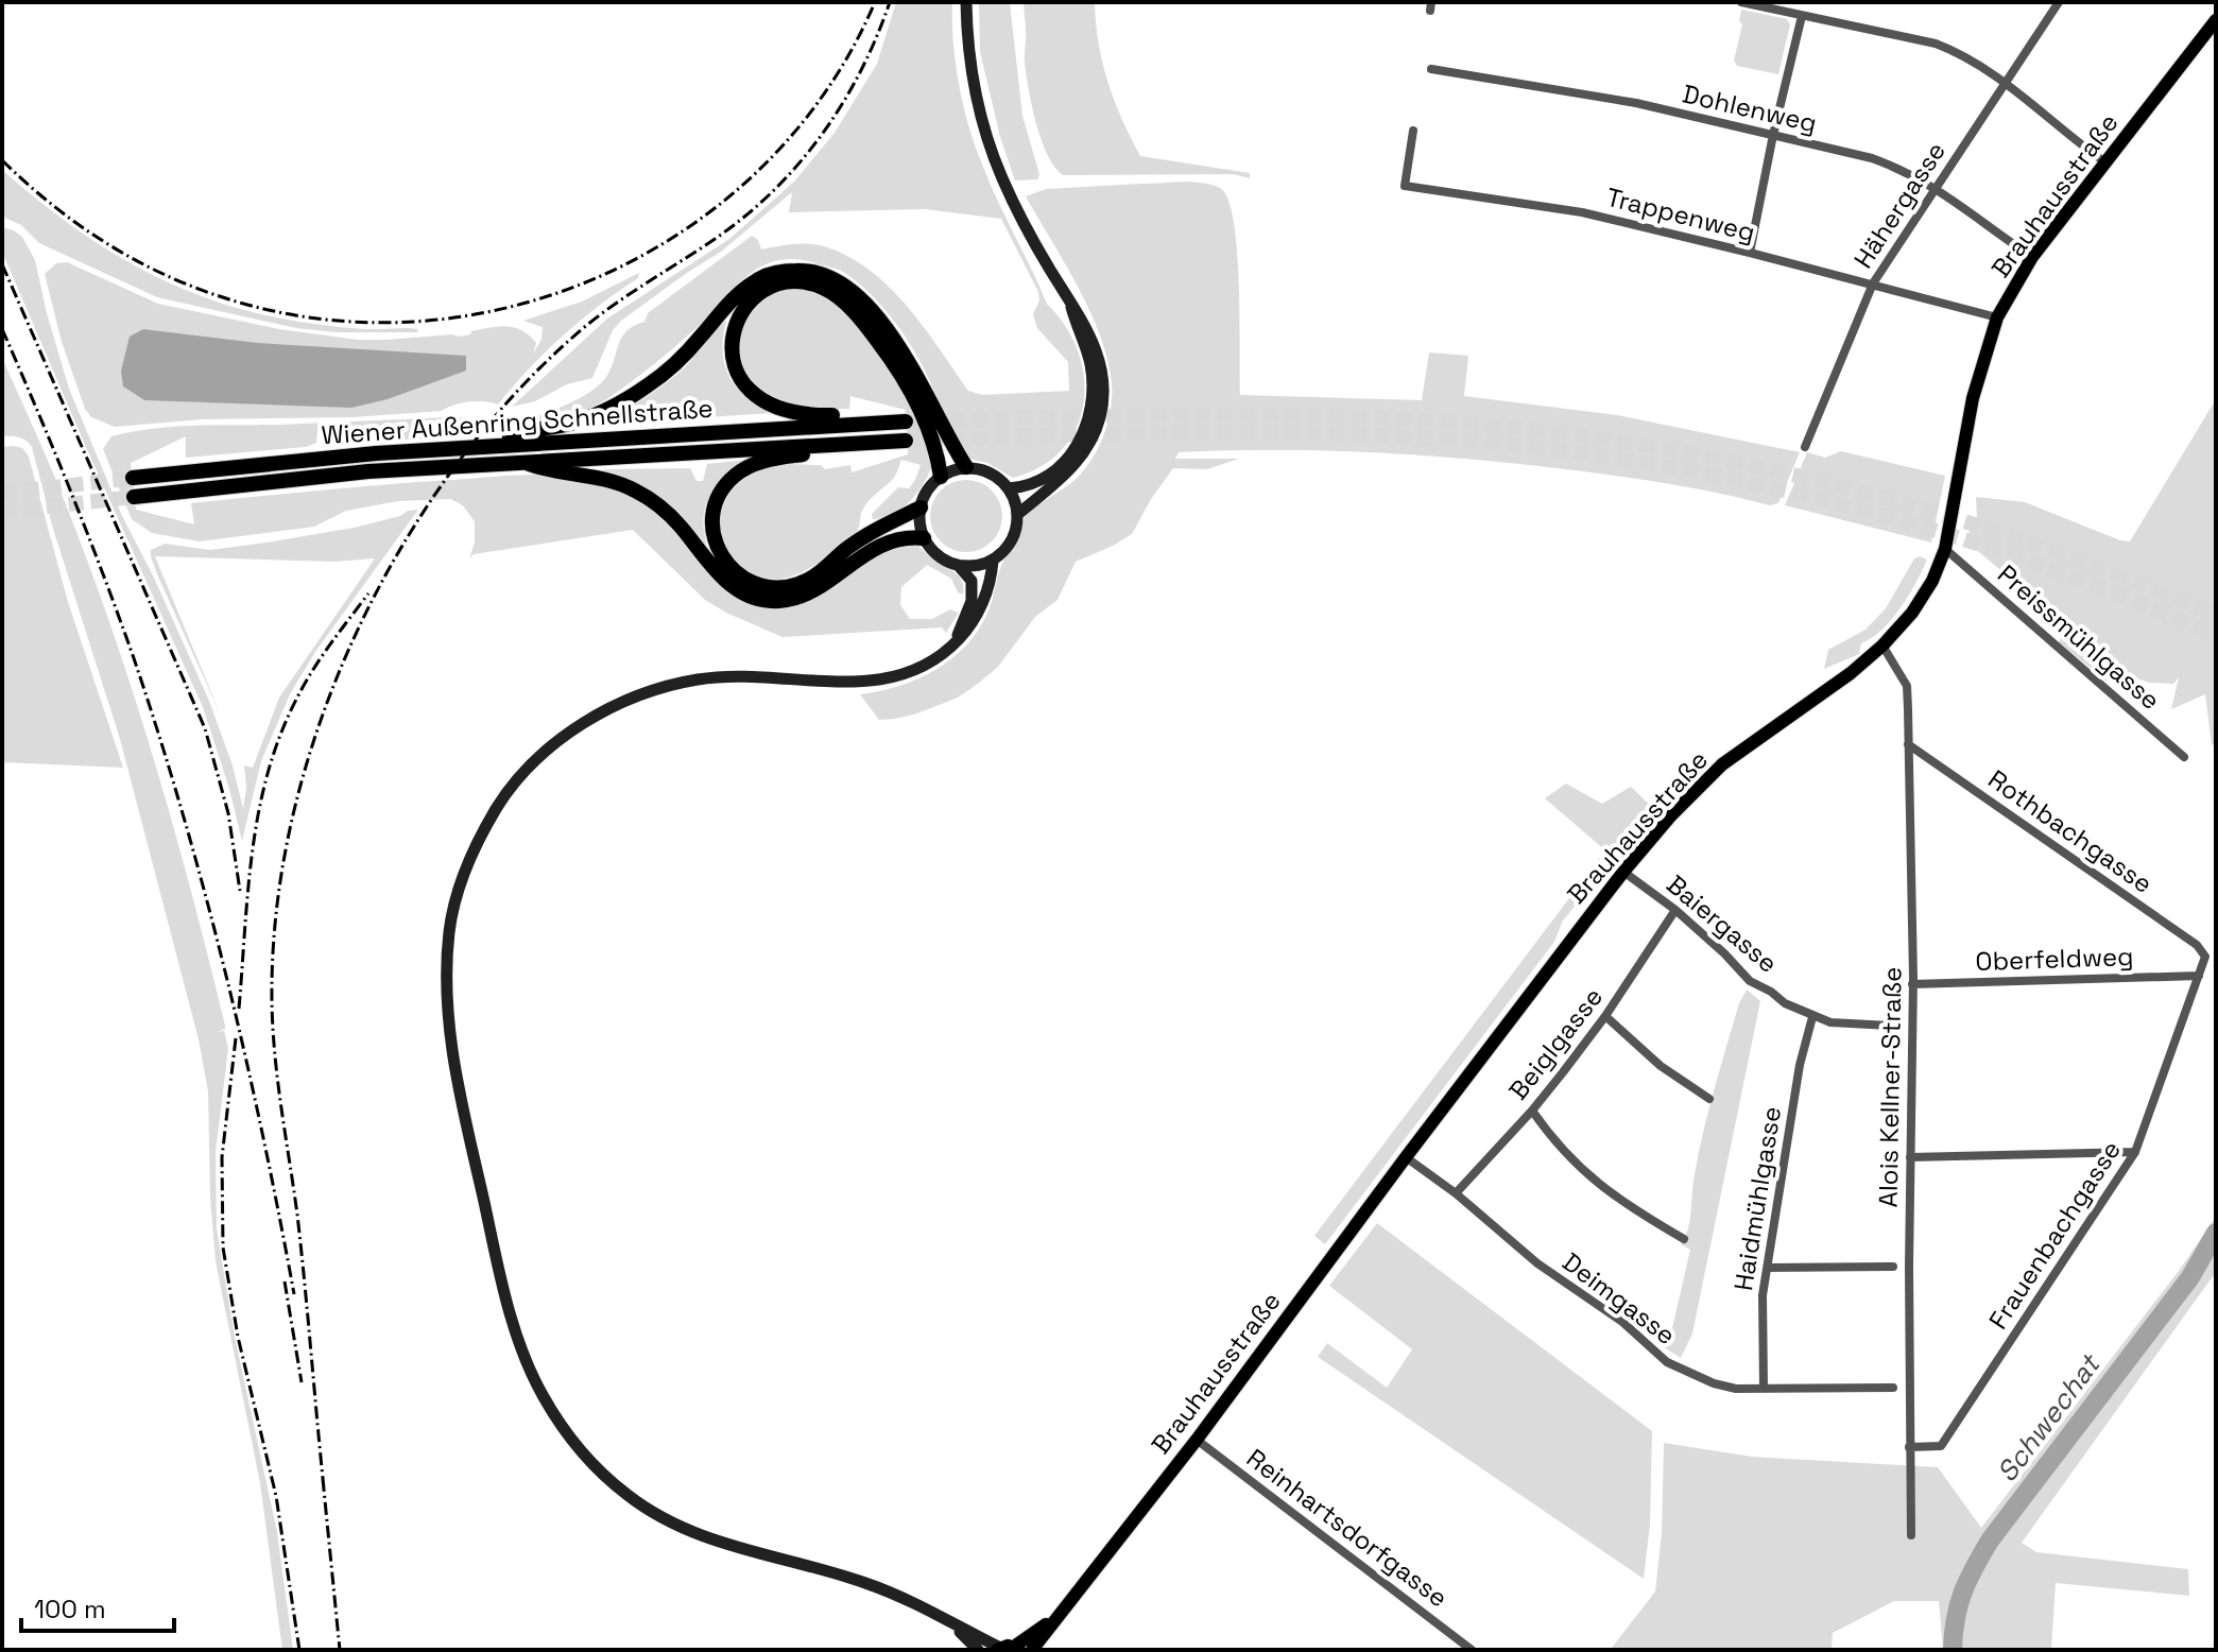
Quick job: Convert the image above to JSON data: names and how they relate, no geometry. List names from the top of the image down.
{
  "streets": {
    "highway": ["Wiener Außenring Schnellstraße"],
    "main road": ["Brauhausstraße"],
    "street": [
      "Dohlenweg",
      "Hähergasse",
      "Trappenweg",
      "Preissmühlgasse",
      "Rothbachgasse",
      "Baiergasse",
      "Oberfeldweg",
      "Beiglgasse",
      "Alois Kellner-Straße",
      "Haidmühlgasse",
      "Frauenbachgasse",
      "Deimgasse",
      "Reinhartsdorfgasse"
    ]
  },
  "crossings": [
    ["Dohlenweg", "Brauhausstraße"],
    ["Dohlenweg", "Hähergasse"],
    ["Brauhausstraße", "Trappenweg"],
    ["Brauhausstraße", "Preissmühlgasse"],
    ["Brauhausstraße", "Baiergasse"],
    ["Brauhausstraße", "Alois Kellner-Straße"],
    ["Brauhausstraße", "Deimgasse"],
    ["Brauhausstraße", "Reinhartsdorfgasse"],
    ["Hähergasse", "Trappenweg"],
    ["Rothbachgasse", "Alois Kellner-Straße"],
    ["Rothbachgasse", "Frauenbachgasse"],
    ["Baiergasse", "Beiglgasse"],
    ["Baiergasse", "Haidmühlgasse"],
    ["Oberfeldweg", "Alois Kellner-Straße"],
    ["Oberfeldweg", "Frauenbachgasse"],
    ["Beiglgasse", "Deimgasse"],
    ["Alois Kellner-Straße", "Frauenbachgasse"],
    ["Haidmühlgasse", "Deimgasse"]
  ],
  "water": ["Schwechat"],
  "scale_bar": "100 m"
}
